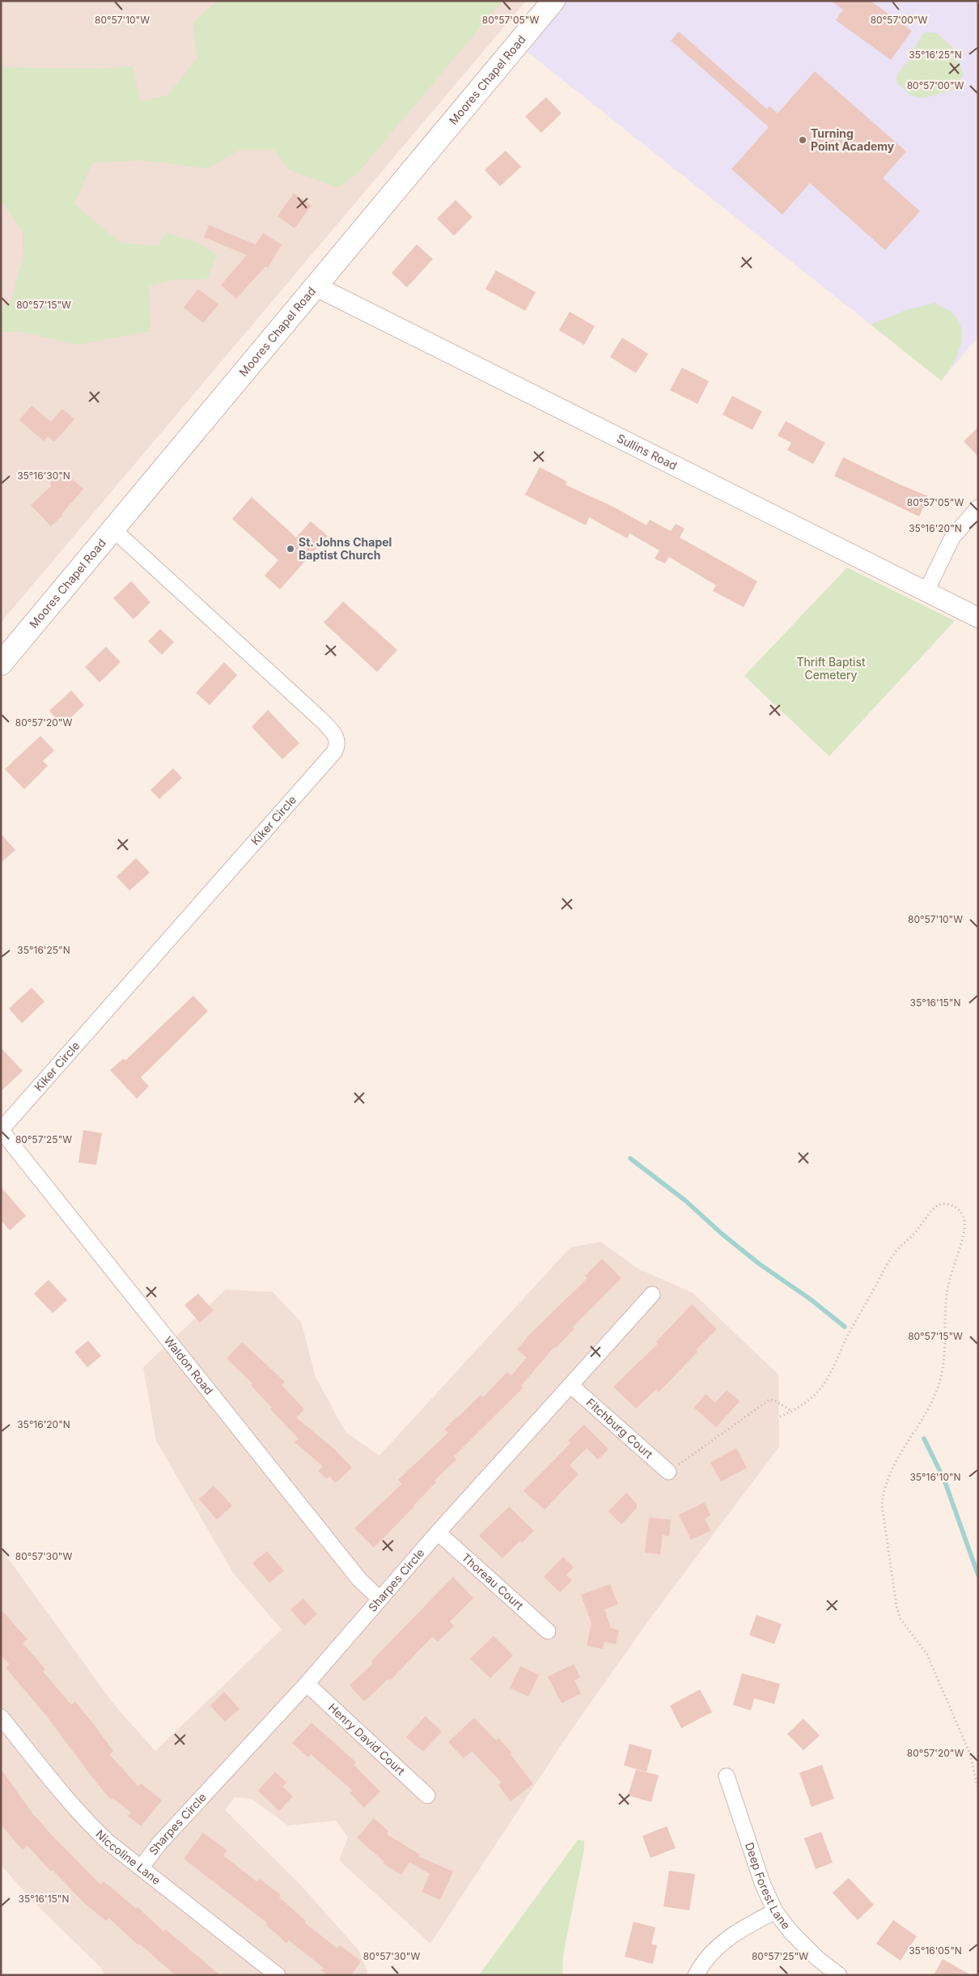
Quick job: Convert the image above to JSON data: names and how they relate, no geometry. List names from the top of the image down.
{
  "streets": {
    "main road": ["Moores Chapel Road"],
    "street": [
      "Sullins Road",
      "Kiker Circle",
      "Waldon Road",
      "Fitchburg Court",
      "Sharpes Circle",
      "Thoreau Court",
      "Henry David Court",
      "Niccoline Lane",
      "Deep Forest Lane"
    ]
  },
  "crossings": [
    ["Moores Chapel Road", "Sullins Road"],
    ["Moores Chapel Road", "Kiker Circle"],
    ["Kiker Circle", "Waldon Road"],
    ["Waldon Road", "Sharpes Circle"],
    ["Fitchburg Court", "Sharpes Circle"],
    ["Sharpes Circle", "Thoreau Court"],
    ["Sharpes Circle", "Henry David Court"],
    ["Sharpes Circle", "Niccoline Lane"]
  ],
  "parks": ["Thrift Baptist Cemetery"],
  "places": ["Turning Point Academy", "St. Johns Chapel Baptist Church"],
  "coordinates": [
    "80°57'10\"W",
    "80°57'05\"W",
    "80°57'00\"W",
    "35°16'25\"N",
    "80°57'15\"W",
    "35°16'30\"N",
    "35°16'20\"N",
    "80°57'20\"W",
    "35°16'15\"N",
    "80°57'25\"W",
    "35°16'10\"N",
    "80°57'30\"W",
    "35°16'05\"N"
  ]
}
